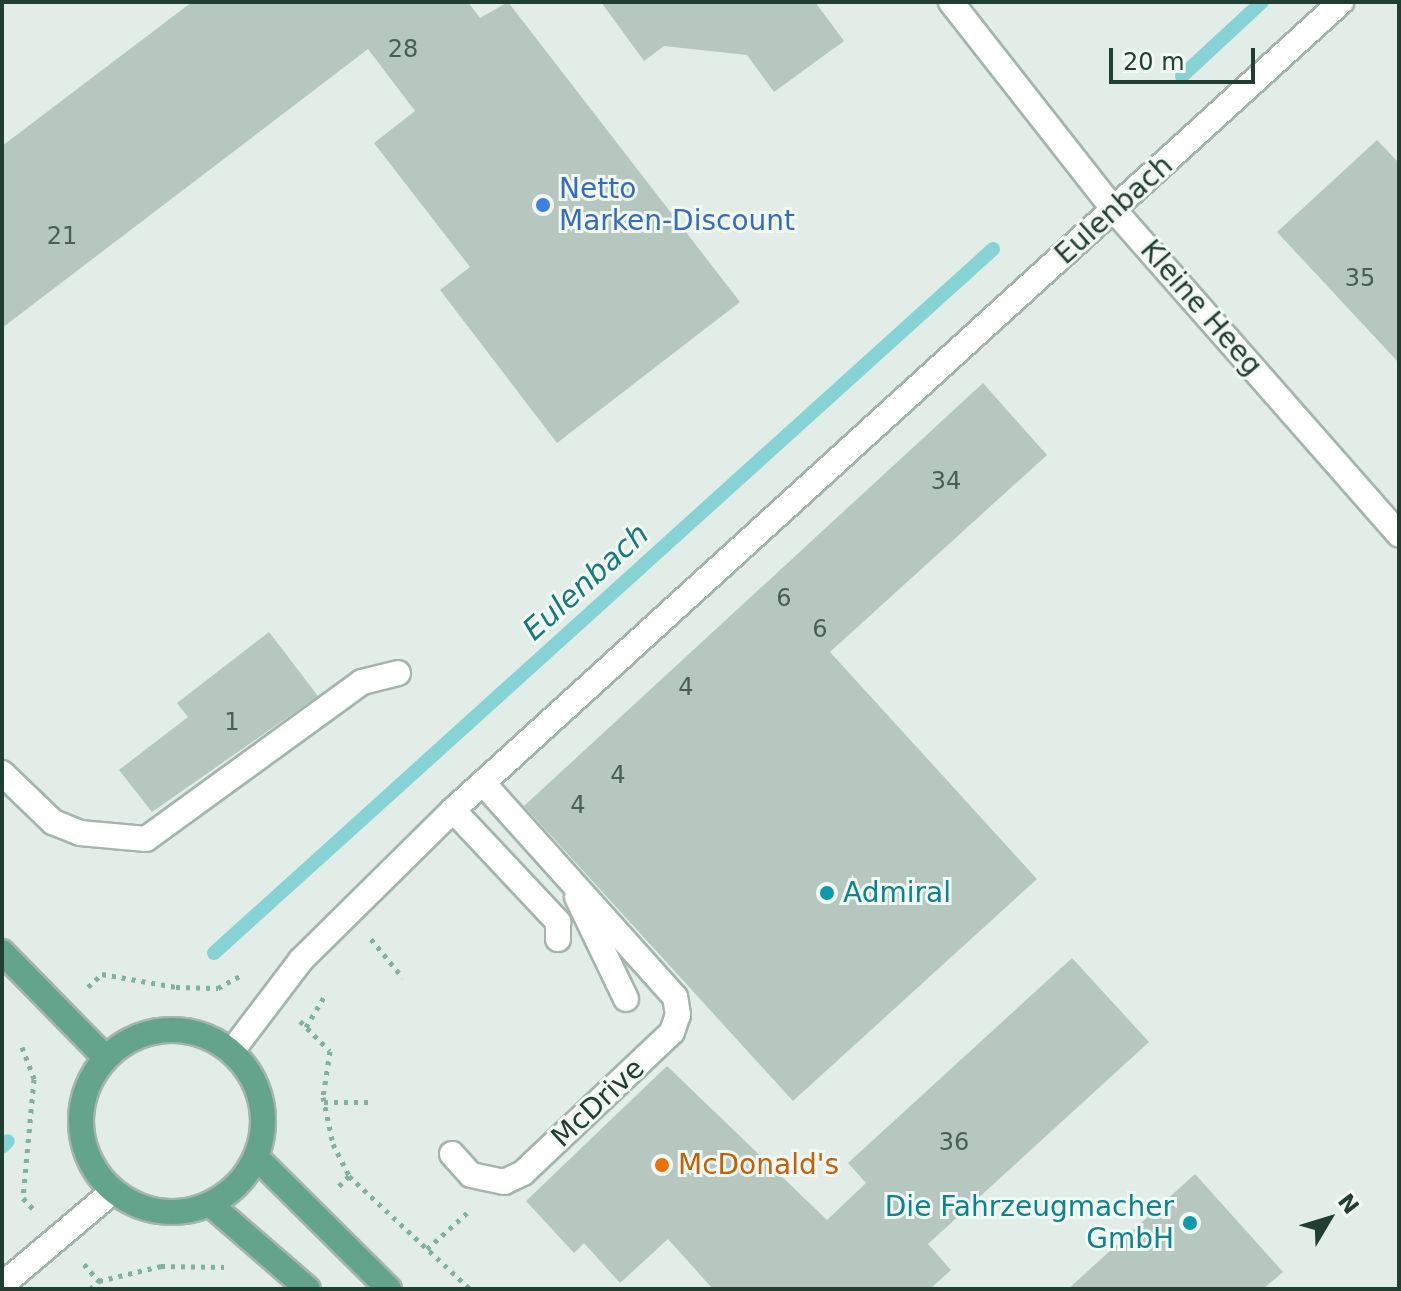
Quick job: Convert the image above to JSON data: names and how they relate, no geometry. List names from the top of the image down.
{
  "streets": {
    "street": ["Eulenbach", "Kleine Heeg", "McDrive"]
  },
  "crossings": [
    ["Eulenbach", "Kleine Heeg"],
    ["Eulenbach", "McDrive"]
  ],
  "water": ["Eulenbach"],
  "places": [
    "Netto Marken-Discount",
    "Admiral",
    "McDonald's",
    "Die Fahrzeugmacher GmbH"
  ],
  "house_numbers": [
    "28",
    "21",
    "35",
    "34",
    "6",
    "6",
    "4",
    "1",
    "4",
    "4",
    "36"
  ],
  "scale_bar": "20 m",
  "north": "top right"
}
